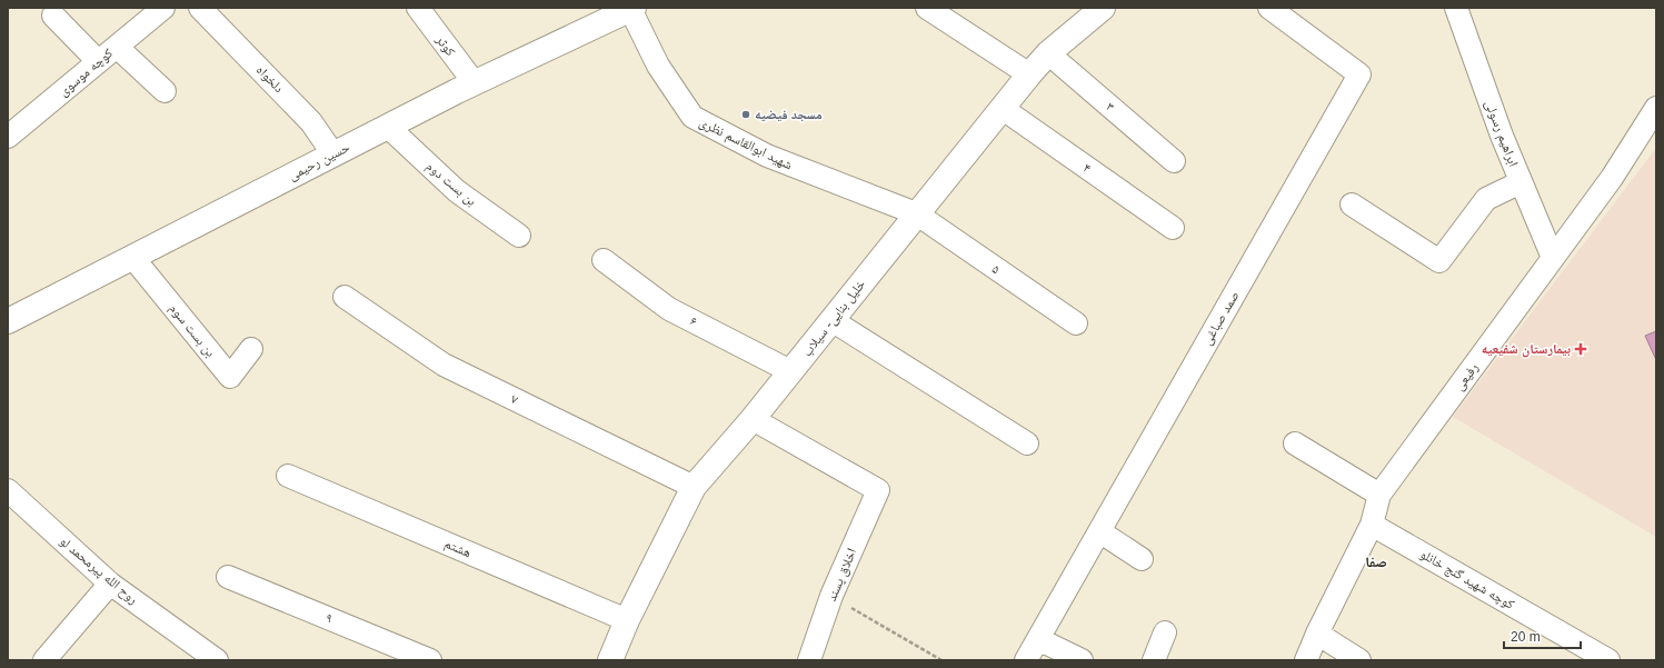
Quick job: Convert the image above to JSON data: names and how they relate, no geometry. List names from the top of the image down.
{
  "streets": {
    "street": [
      "کوثر",
      "کوچه موسوی",
      "دلخواه",
      "۳",
      "ابراهیم رسولی",
      "شهید ابوالقاسم نظری",
      "حسین رحیمی",
      "۴",
      "بن بست دوم",
      "۵",
      "خلیل بنایی- سیلاب",
      "صمد صباغی",
      "۶",
      "بن بست سوم",
      "رفیعی",
      "۷",
      "هشتم",
      "روح الله پیرمحمد لو",
      "اخلاق پسند",
      "کوچه شهید گنج خانلو",
      "۹"
    ]
  },
  "crossings": [
    ["کوثر", "حسین رحیمی"],
    ["دلخواه", "حسین رحیمی"],
    ["۳", "خلیل بنایی- سیلاب"],
    ["ابراهیم رسولی", "رفیعی"],
    ["شهید ابوالقاسم نظری", "حسین رحیمی"],
    ["شهید ابوالقاسم نظری", "۵"],
    ["شهید ابوالقاسم نظری", "خلیل بنایی- سیلاب"],
    ["حسین رحیمی", "بن بست دوم"],
    ["حسین رحیمی", "بن بست سوم"],
    ["۴", "خلیل بنایی- سیلاب"],
    ["۵", "خلیل بنایی- سیلاب"],
    ["خلیل بنایی- سیلاب", "۶"],
    ["خلیل بنایی- سیلاب", "۷"],
    ["خلیل بنایی- سیلاب", "هشتم"],
    ["خلیل بنایی- سیلاب", "اخلاق پسند"],
    ["رفیعی", "کوچه شهید گنج خانلو"]
  ],
  "districts": ["صفا"],
  "places": {
    "other": ["مسجد فیضیه"],
    "health": ["بیمارستان شفیعیه"]
  },
  "scale_bar": "20 m"
}
